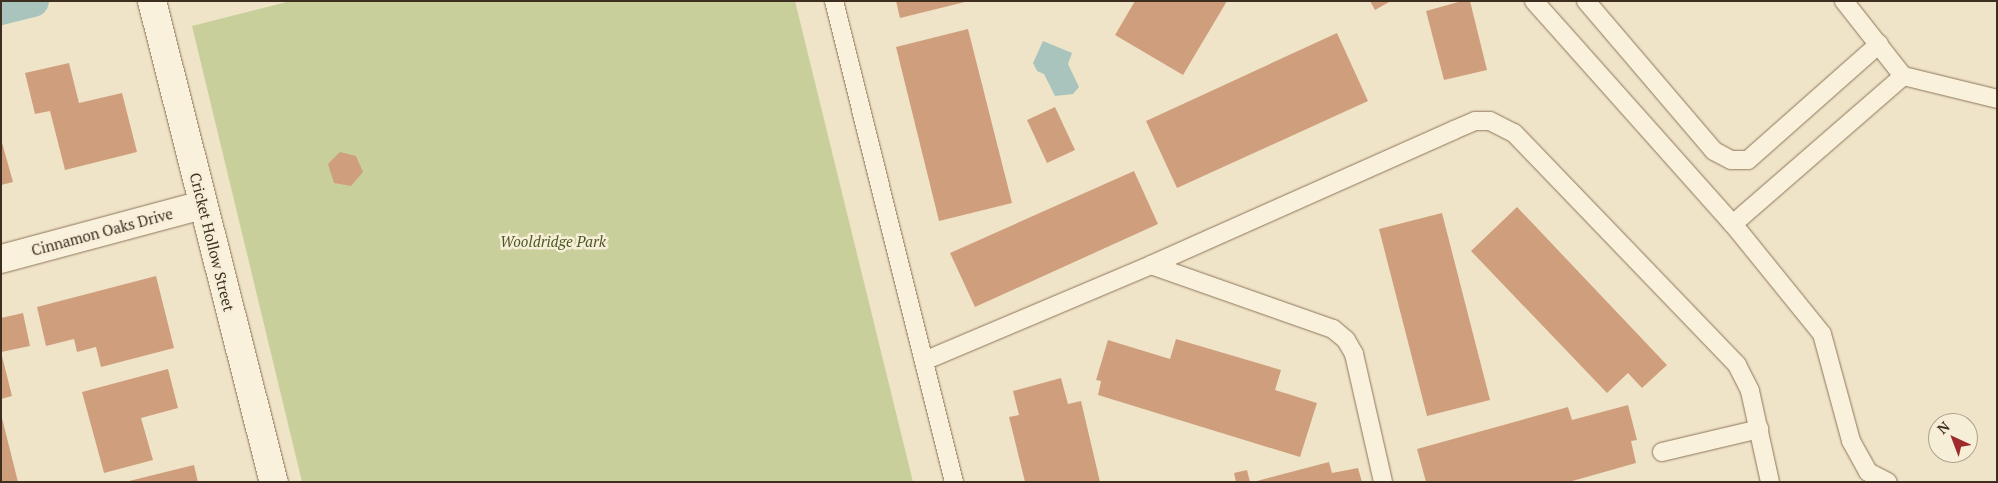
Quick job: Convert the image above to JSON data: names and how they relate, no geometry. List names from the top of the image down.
{
  "streets": {
    "street": ["Cinnamon Oaks Drive", "Cricket Hollow Street"]
  },
  "crossings": [
    ["Cinnamon Oaks Drive", "Cricket Hollow Street"]
  ],
  "parks": ["Wooldridge Park"],
  "north": "top left"
}
